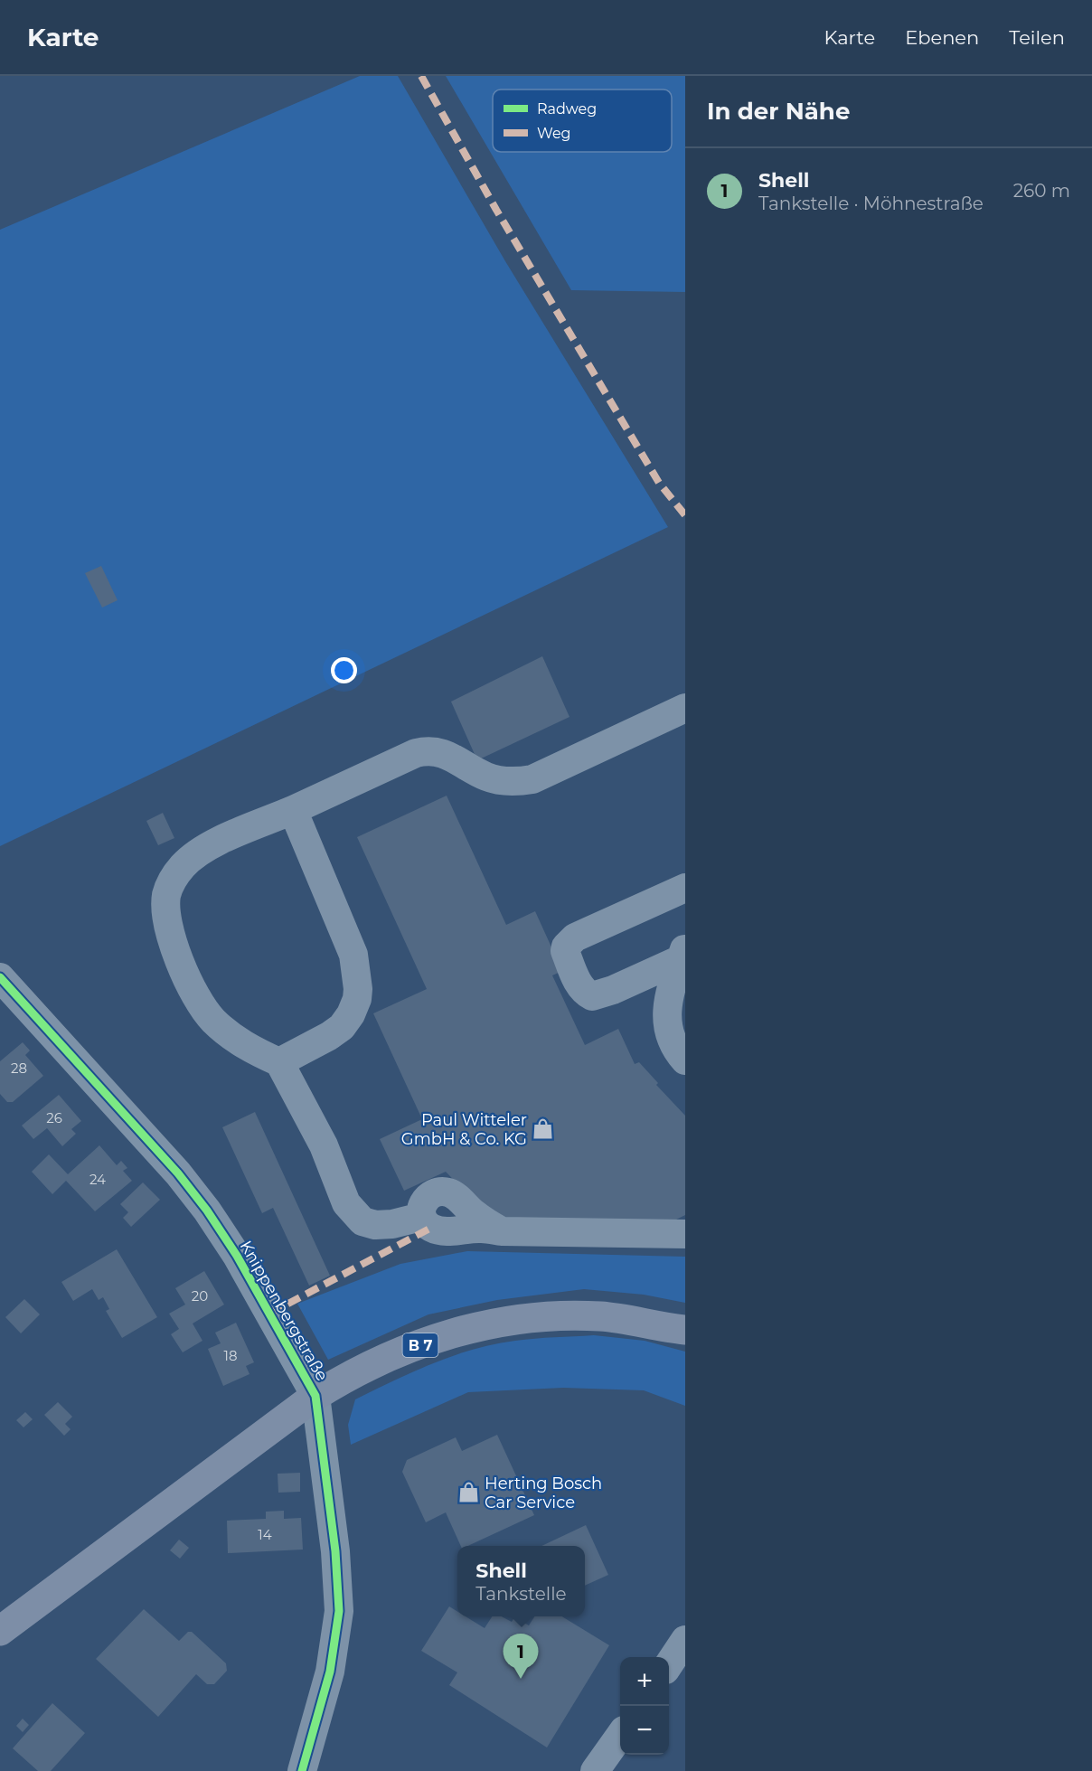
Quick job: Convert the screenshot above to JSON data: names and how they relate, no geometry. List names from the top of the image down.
{
  "streets": {
    "main road": ["B 7"],
    "street": ["Knippenbergstraße"]
  },
  "crossings": [
    ["Knippenbergstraße", "B 7"]
  ],
  "places": {
    "shop": ["Paul Witteler GmbH & Co. KG", "Herting Bosch Car Service"]
  },
  "house_numbers": [
    "28",
    "26",
    "24",
    "20",
    "18",
    "14"
  ],
  "legend": ["Radweg", "Weg"],
  "page": {
    "header": "Karte",
    "nav": ["Karte", "Ebenen", "Teilen"],
    "heading": "In der Nähe",
    "list": [
      {
        "mark": "1",
        "name": "Shell",
        "note": "Tankstelle · Möhnestraße",
        "value": "260 m"
      }
    ],
    "popup": ["Shell", "Tankstelle"],
    "pins": "1",
    "map_buttons": ["+", "−"]
  }
}
